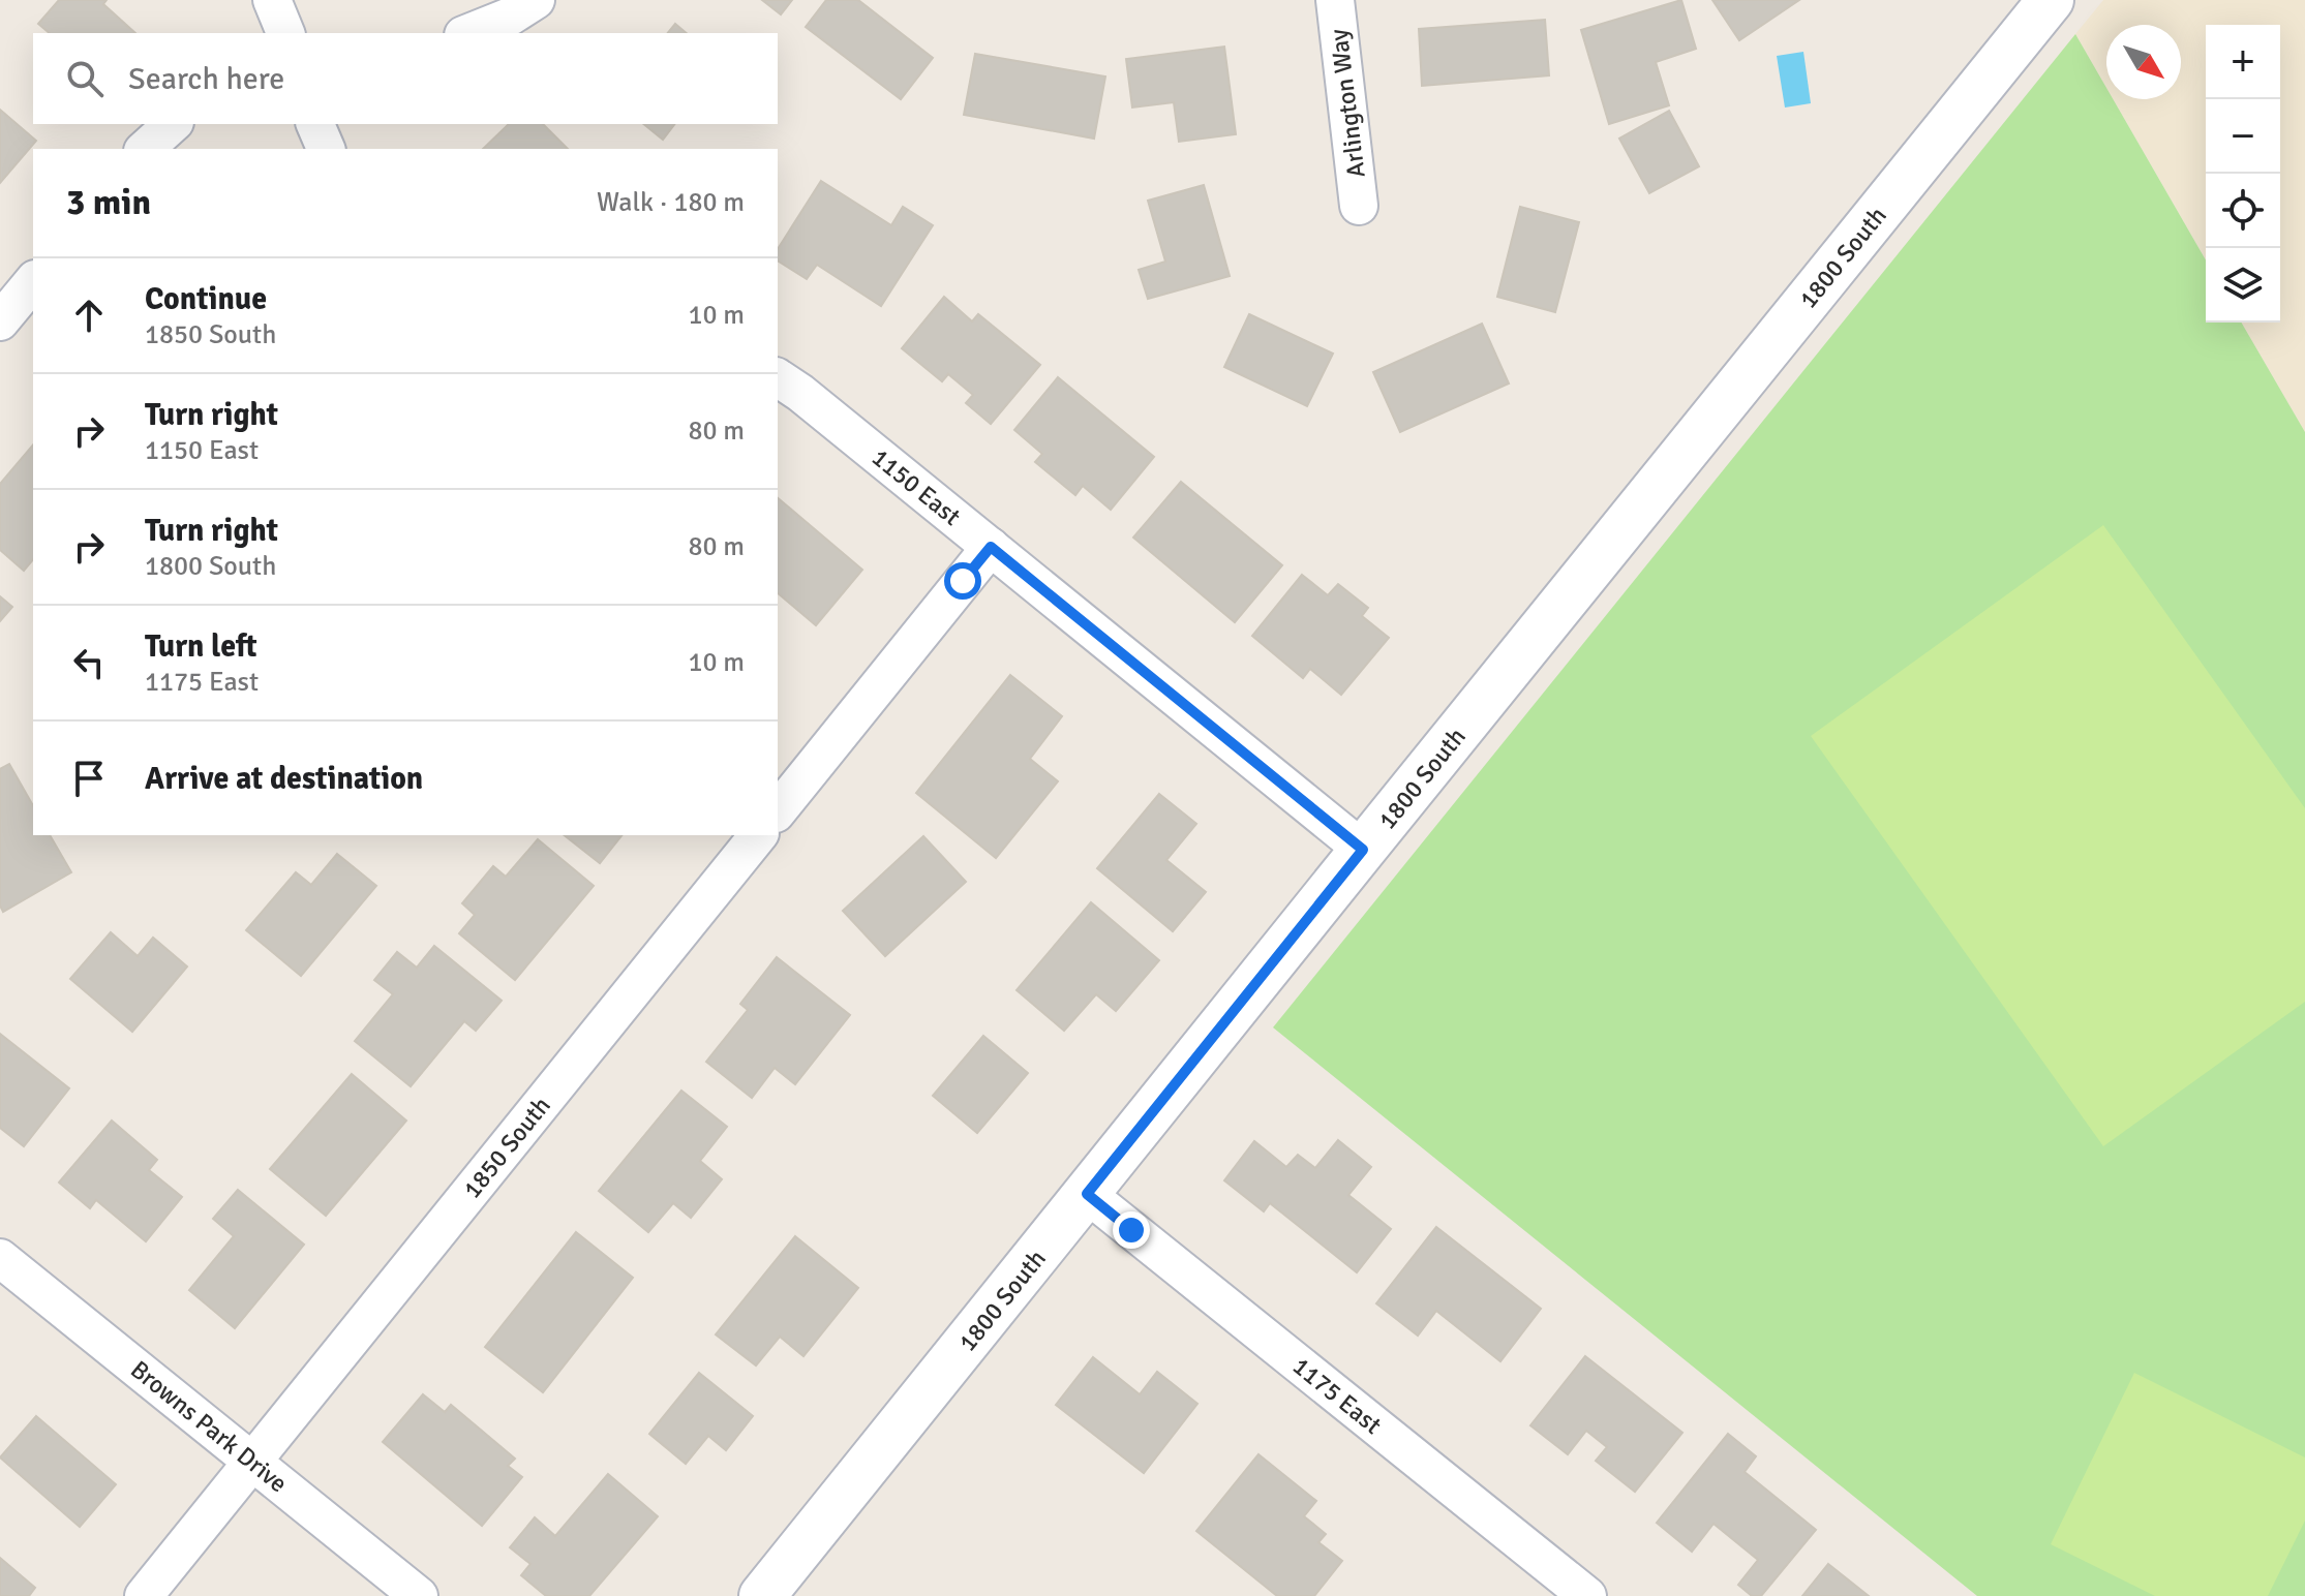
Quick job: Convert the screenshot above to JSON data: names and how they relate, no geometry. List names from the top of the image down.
{
  "streets": {
    "main road": ["1800 South"],
    "street": [
      "Arlington Way",
      "1150 East",
      "1850 South",
      "1175 East",
      "Browns Park Drive"
    ]
  },
  "crossings": [
    ["1800 South", "1150 East"],
    ["1800 South", "1175 East"],
    ["1850 South", "Browns Park Drive"]
  ],
  "north": "bottom right",
  "page": {
    "map_buttons": ["+", "−"],
    "search": "Search here",
    "heading": ["3 min", "Walk · 180 m"],
    "list": [
      ["Continue", "1850 South", "10 m"],
      ["Turn right", "1150 East", "80 m"],
      ["Turn right", "1800 South", "80 m"],
      ["Turn left", "1175 East", "10 m"],
      "Arrive at destination"
    ]
  }
}
